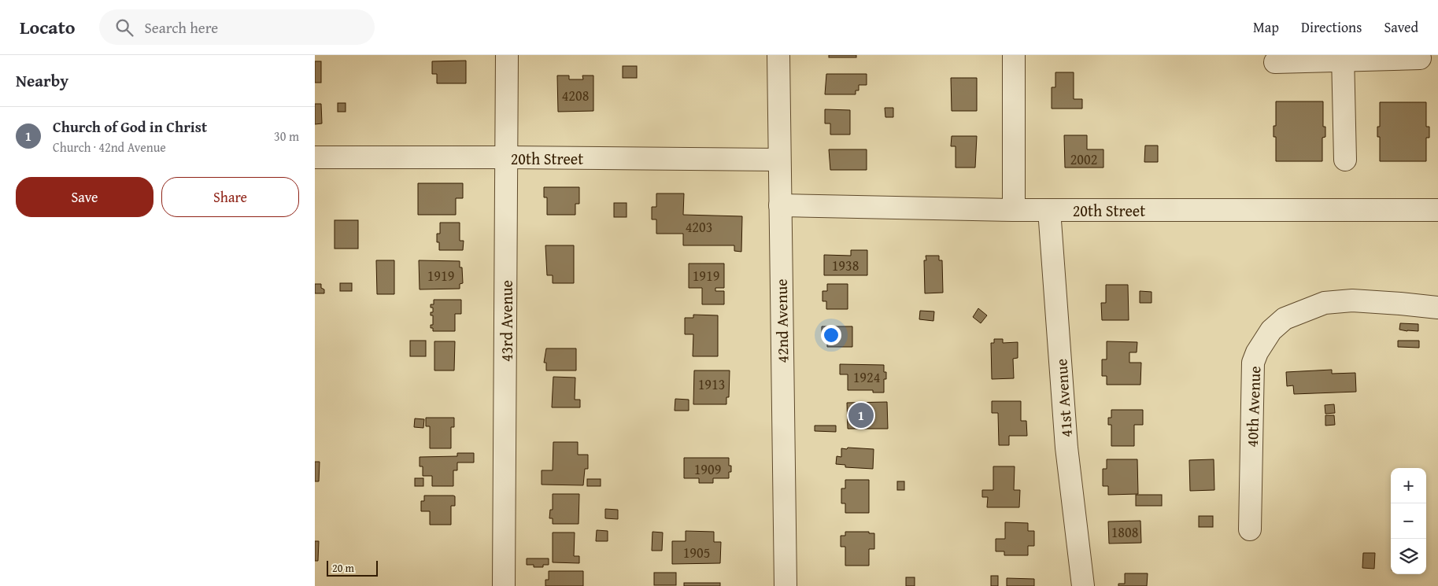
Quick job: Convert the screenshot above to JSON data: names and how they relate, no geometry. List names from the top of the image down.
{
  "streets": {
    "street": [
      "20th Street",
      "43rd Avenue",
      "42nd Avenue",
      "41st Avenue",
      "40th Avenue"
    ]
  },
  "crossings": [
    ["20th Street", "43rd Avenue"],
    ["20th Street", "42nd Avenue"],
    ["20th Street", "41st Avenue"]
  ],
  "house_numbers": [
    "4208",
    "2002",
    "4203",
    "1938",
    "1919",
    "1919",
    "1924",
    "1913",
    "1909",
    "1808",
    "1905"
  ],
  "scale_bar": "20 m",
  "page": {
    "header": "Locato",
    "search": "Search here",
    "nav": ["Map", "Directions", "Saved"],
    "heading": "Nearby",
    "list": [
      {
        "mark": "1",
        "name": "Church of God in Christ",
        "note": "Church · 42nd Avenue",
        "value": "30 m"
      }
    ],
    "buttons": ["Save", "Share"],
    "pins": "1",
    "map_buttons": ["+", "−"],
    "scale": "20 m"
  }
}
